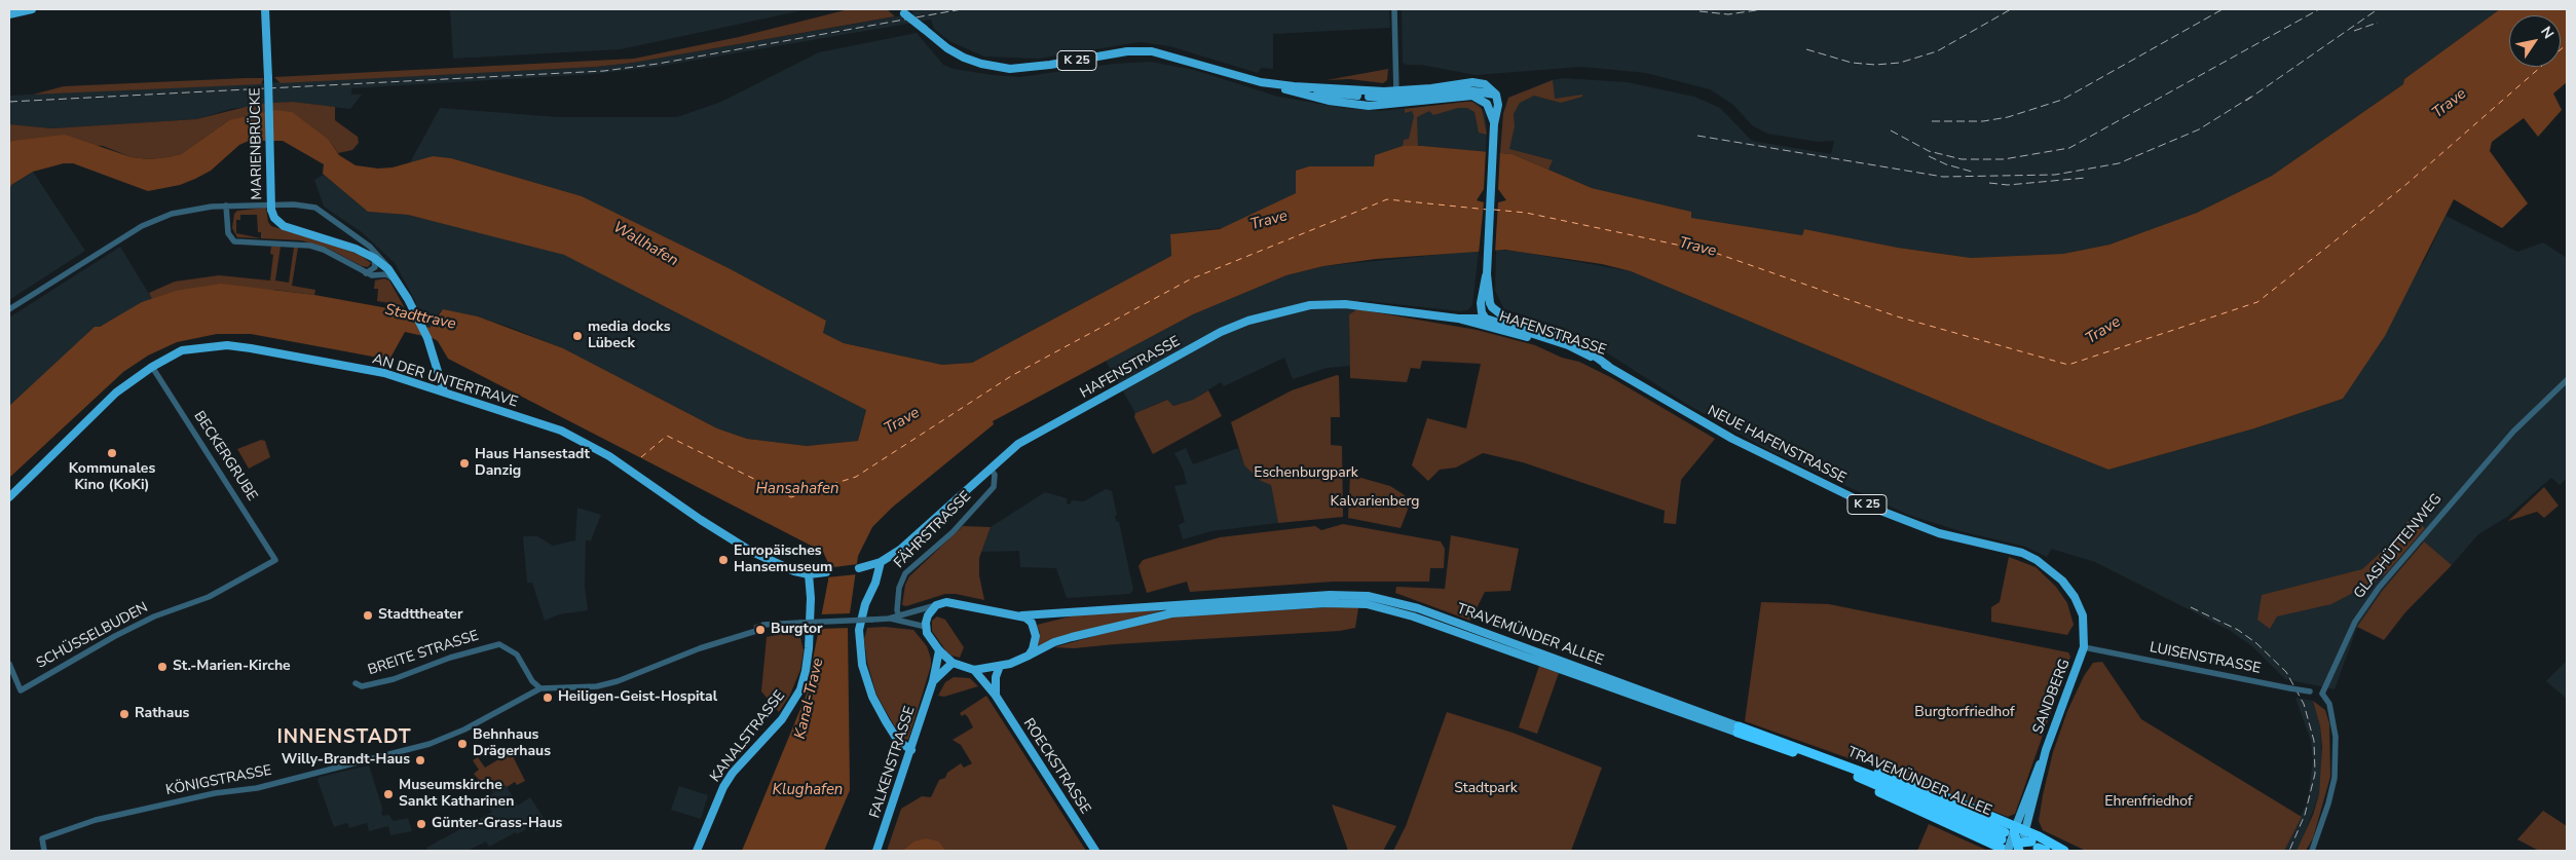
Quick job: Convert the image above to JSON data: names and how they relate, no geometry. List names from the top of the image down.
{
  "streets": {
    "highway": ["TRAVEMÜNDER ALLEE"],
    "main road": [
      "K 25",
      "MARIENBRÜCKE",
      "HAFENSTRASSE",
      "AN DER UNTERTRAVE",
      "NEUE HAFENSTRASSE",
      "SANDBERG",
      "KANALSTRASSE",
      "FALKENSTRASSE",
      "ROECKSTRASSE"
    ],
    "street": [
      "BECKERGRUBE",
      "FÄHRSTRASSE",
      "GLASHÜTTENWEG",
      "SCHÜSSELBUDEN",
      "BREITE STRASSE",
      "LUISENSTRASSE",
      "KÖNIGSTRASSE"
    ]
  },
  "crossings": [
    ["K 25", "HAFENSTRASSE"],
    ["K 25", "NEUE HAFENSTRASSE"],
    ["HAFENSTRASSE", "NEUE HAFENSTRASSE"],
    ["HAFENSTRASSE", "FÄHRSTRASSE"],
    ["AN DER UNTERTRAVE", "BECKERGRUBE"],
    ["AN DER UNTERTRAVE", "KANALSTRASSE"],
    ["NEUE HAFENSTRASSE", "LUISENSTRASSE"],
    ["NEUE HAFENSTRASSE", "SANDBERG"],
    ["BECKERGRUBE", "SCHÜSSELBUDEN"],
    ["GLASHÜTTENWEG", "LUISENSTRASSE"],
    ["TRAVEMÜNDER ALLEE", "ROECKSTRASSE"],
    ["BREITE STRASSE", "KÖNIGSTRASSE"],
    ["LUISENSTRASSE", "SANDBERG"]
  ],
  "districts": ["INNENSTADT"],
  "water": [
    "Trave",
    "Wallhafen",
    "Stadttrave",
    "Hansahafen",
    "Kanal-Trave",
    "Klughafen"
  ],
  "parks": [
    "Eschenburgpark",
    "Kalvarienberg",
    "Burgtorfriedhof",
    "Stadtpark",
    "Ehrenfriedhof"
  ],
  "places": [
    "media docks Lübeck",
    "Kommunales Kino (KoKi)",
    "Haus Hansestadt Danzig",
    "Europäisches Hansemuseum",
    "Stadttheater",
    "Burgtor",
    "St.-Marien-Kirche",
    "Heiligen-Geist-Hospital",
    "Rathaus",
    "Behnhaus Drägerhaus",
    "Willy-Brandt-Haus",
    "Museumskirche Sankt Katharinen",
    "Günter-Grass-Haus"
  ],
  "north": "top right"
}
